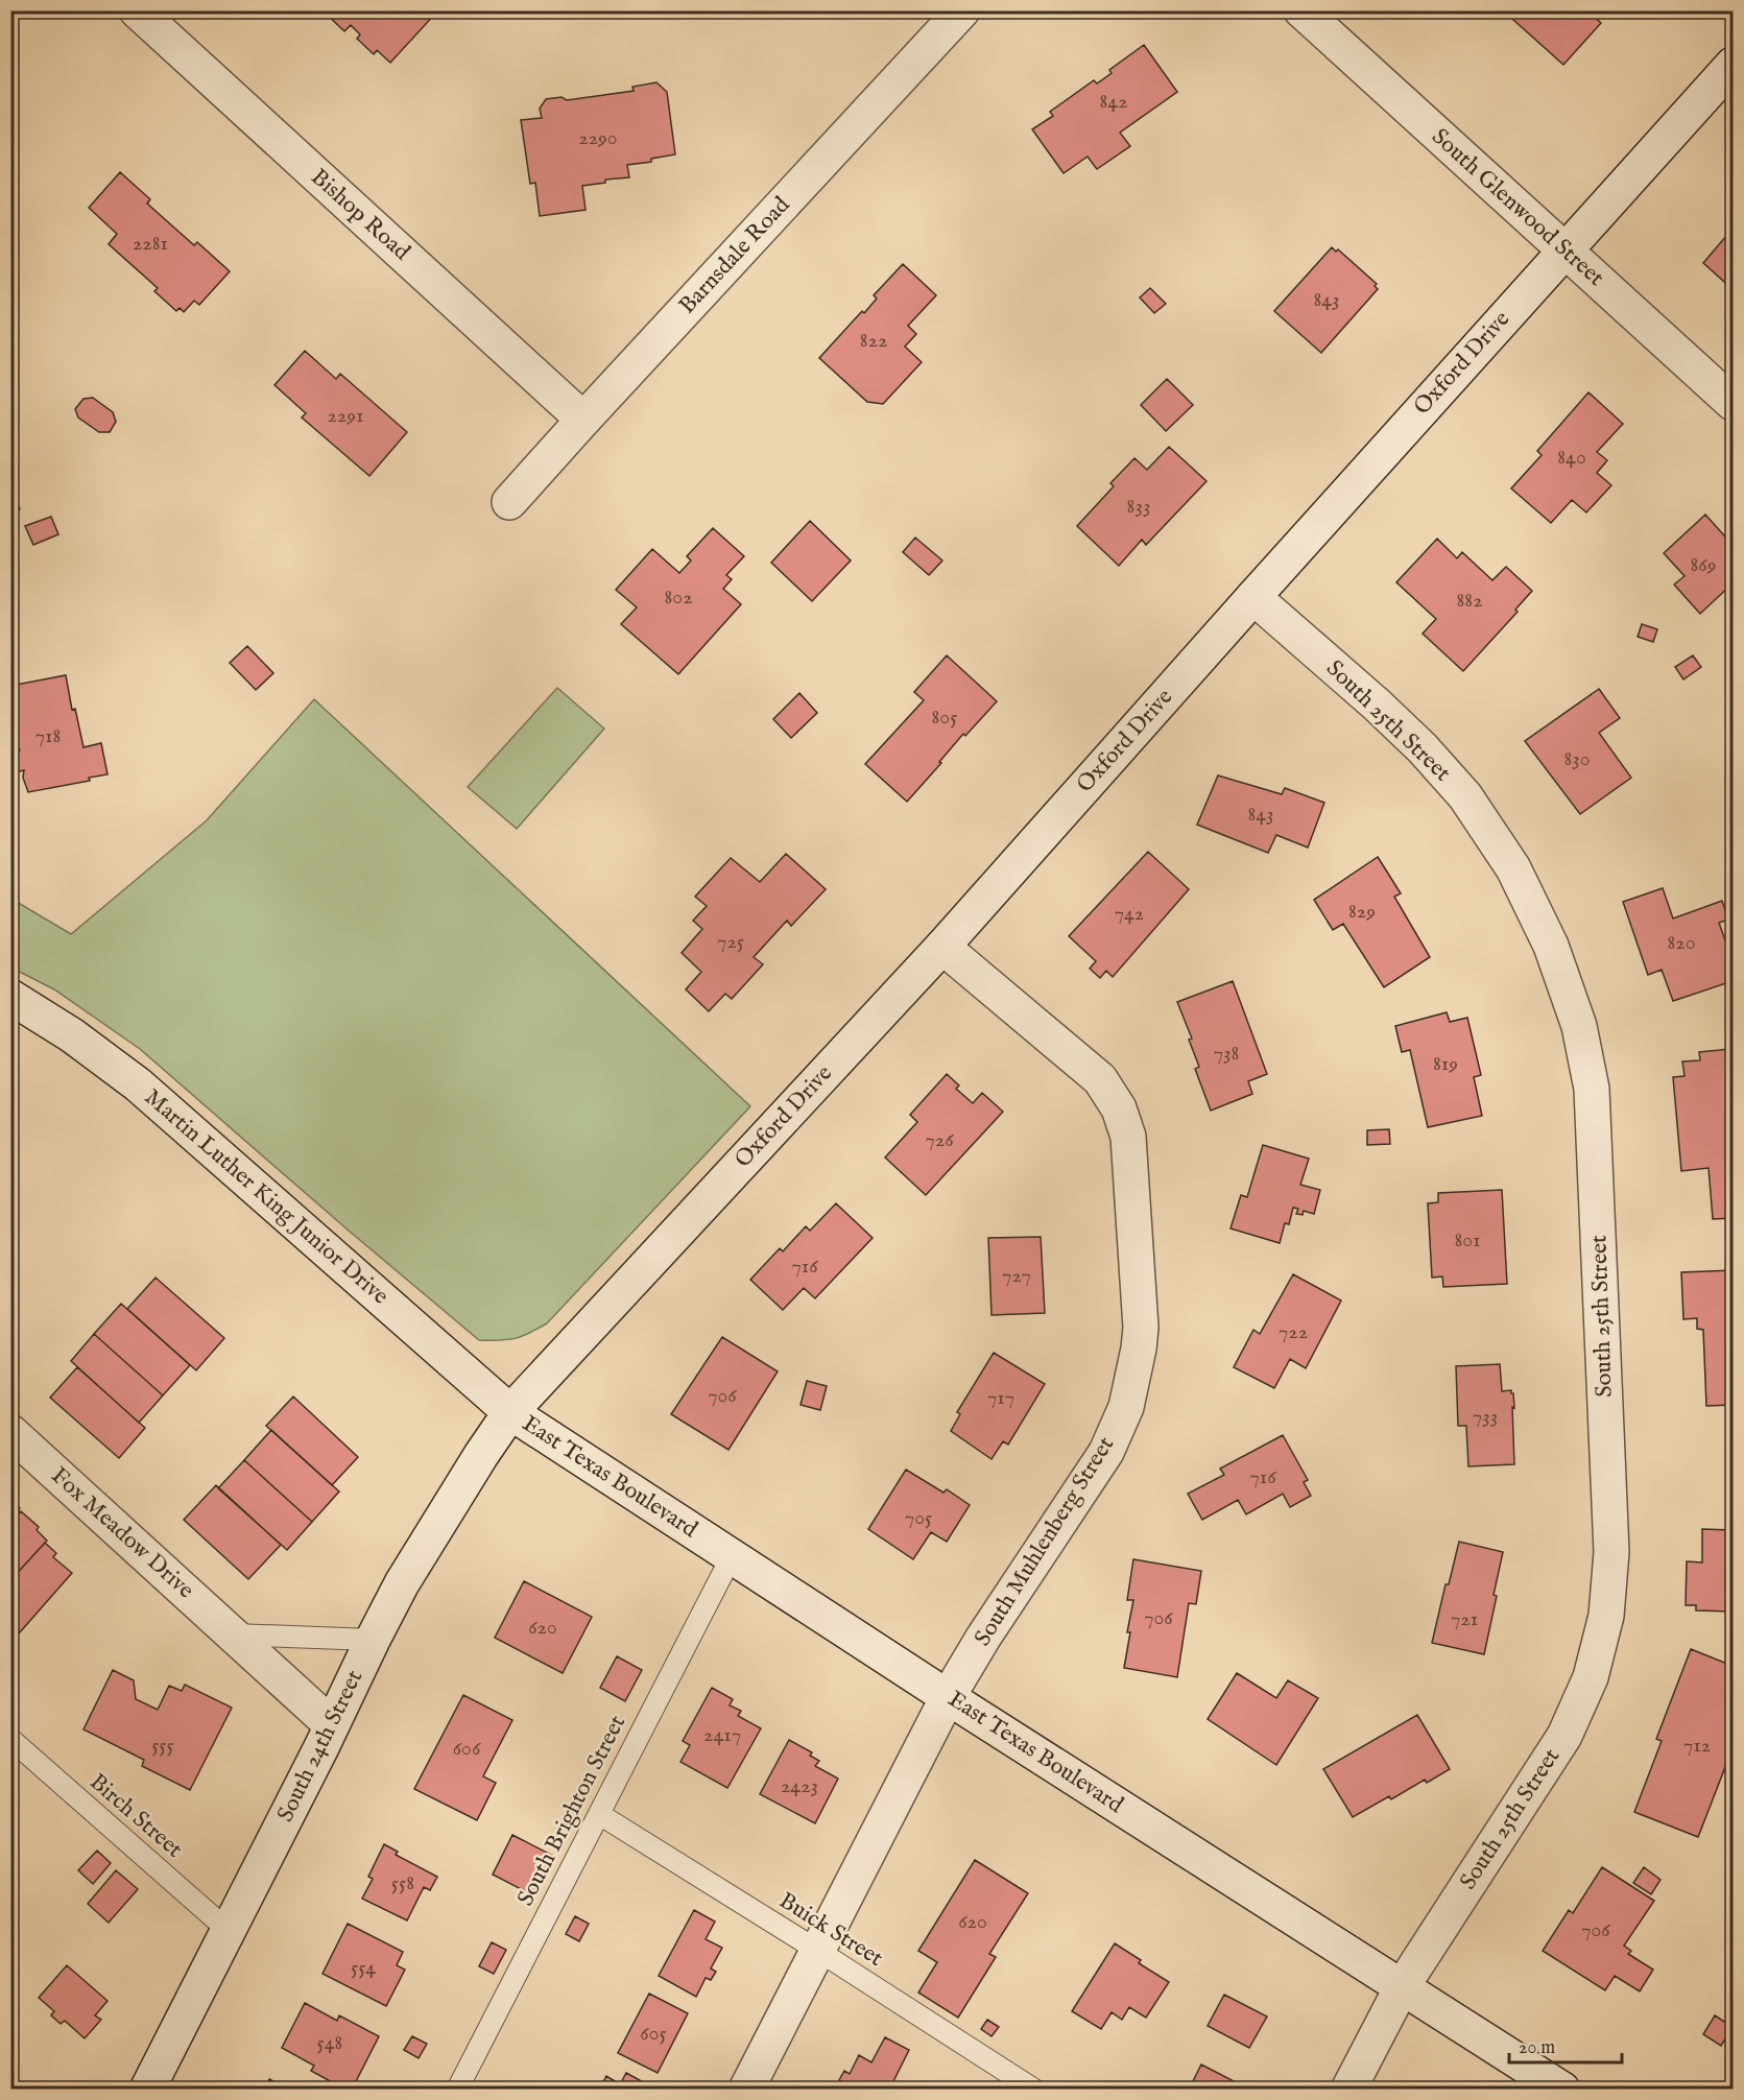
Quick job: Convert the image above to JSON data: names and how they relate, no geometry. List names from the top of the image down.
{
  "streets": {
    "street": [
      "South Glenwood Street",
      "Bishop Road",
      "Barnsdale Road",
      "Oxford Drive",
      "South 25th Street",
      "Martin Luther King Junior Drive",
      "East Texas Boulevard",
      "Fox Meadow Drive",
      "South Muhlenberg Street",
      "South 24th Street"
    ],
    "lane": ["South Brighton Street", "Birch Street", "Buick Street"]
  },
  "crossings": [
    ["South Glenwood Street", "Oxford Drive"],
    ["Bishop Road", "Barnsdale Road"],
    ["Oxford Drive", "South 25th Street"],
    ["Oxford Drive", "Martin Luther King Junior Drive"],
    ["Oxford Drive", "East Texas Boulevard"],
    ["Oxford Drive", "South Muhlenberg Street"],
    ["Oxford Drive", "South 24th Street"],
    ["South 25th Street", "East Texas Boulevard"],
    ["Martin Luther King Junior Drive", "East Texas Boulevard"],
    ["Martin Luther King Junior Drive", "South 24th Street"],
    ["East Texas Boulevard", "South Muhlenberg Street"],
    ["East Texas Boulevard", "South 24th Street"],
    ["East Texas Boulevard", "South Brighton Street"],
    ["Fox Meadow Drive", "South 24th Street"],
    ["South Muhlenberg Street", "Buick Street"],
    ["South 24th Street", "Birch Street"],
    ["South Brighton Street", "Buick Street"]
  ],
  "house_numbers": [
    "842",
    "2290",
    "2281",
    "843",
    "822",
    "2291",
    "840",
    "833",
    "869",
    "802",
    "882",
    "805",
    "718",
    "830",
    "843",
    "829",
    "742",
    "725",
    "820",
    "738",
    "819",
    "726",
    "801",
    "716",
    "727",
    "722",
    "706",
    "717",
    "733",
    "716",
    "705",
    "706",
    "721",
    "620",
    "2417",
    "555",
    "712",
    "606",
    "2423",
    "558",
    "620",
    "706",
    "554",
    "605",
    "548"
  ],
  "scale_bar": "20 m"
}
